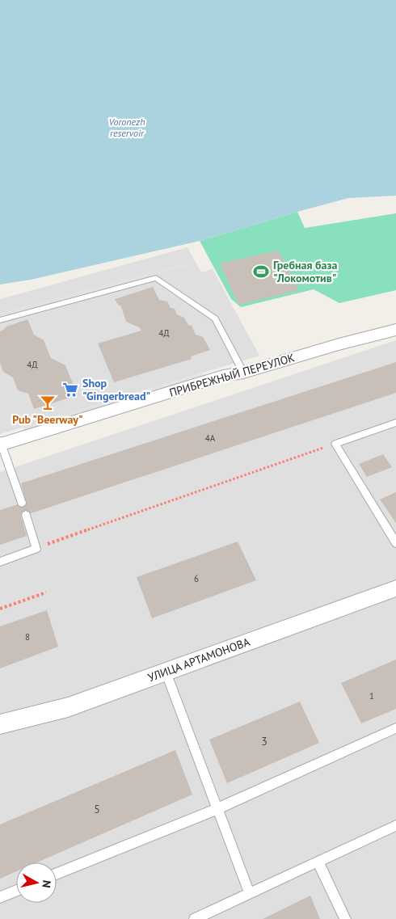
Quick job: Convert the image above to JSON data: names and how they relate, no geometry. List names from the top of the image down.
{
  "streets": {
    "street": ["ПРИБРЕЖНЫЙ ПЕРЕУЛОК", "УЛИЦА АРТАМОНОВА"]
  },
  "water": ["Voronezh reservoir"],
  "places": {
    "sports": ["Гребная база \"Локомотив\""],
    "supermarket": ["Shop \"Gingerbread\""],
    "bar": ["Pub \"Beerway\""]
  },
  "house_numbers": [
    "4Д",
    "4Д",
    "4А",
    "6",
    "8",
    "1",
    "3",
    "5"
  ],
  "north": "right"
}
